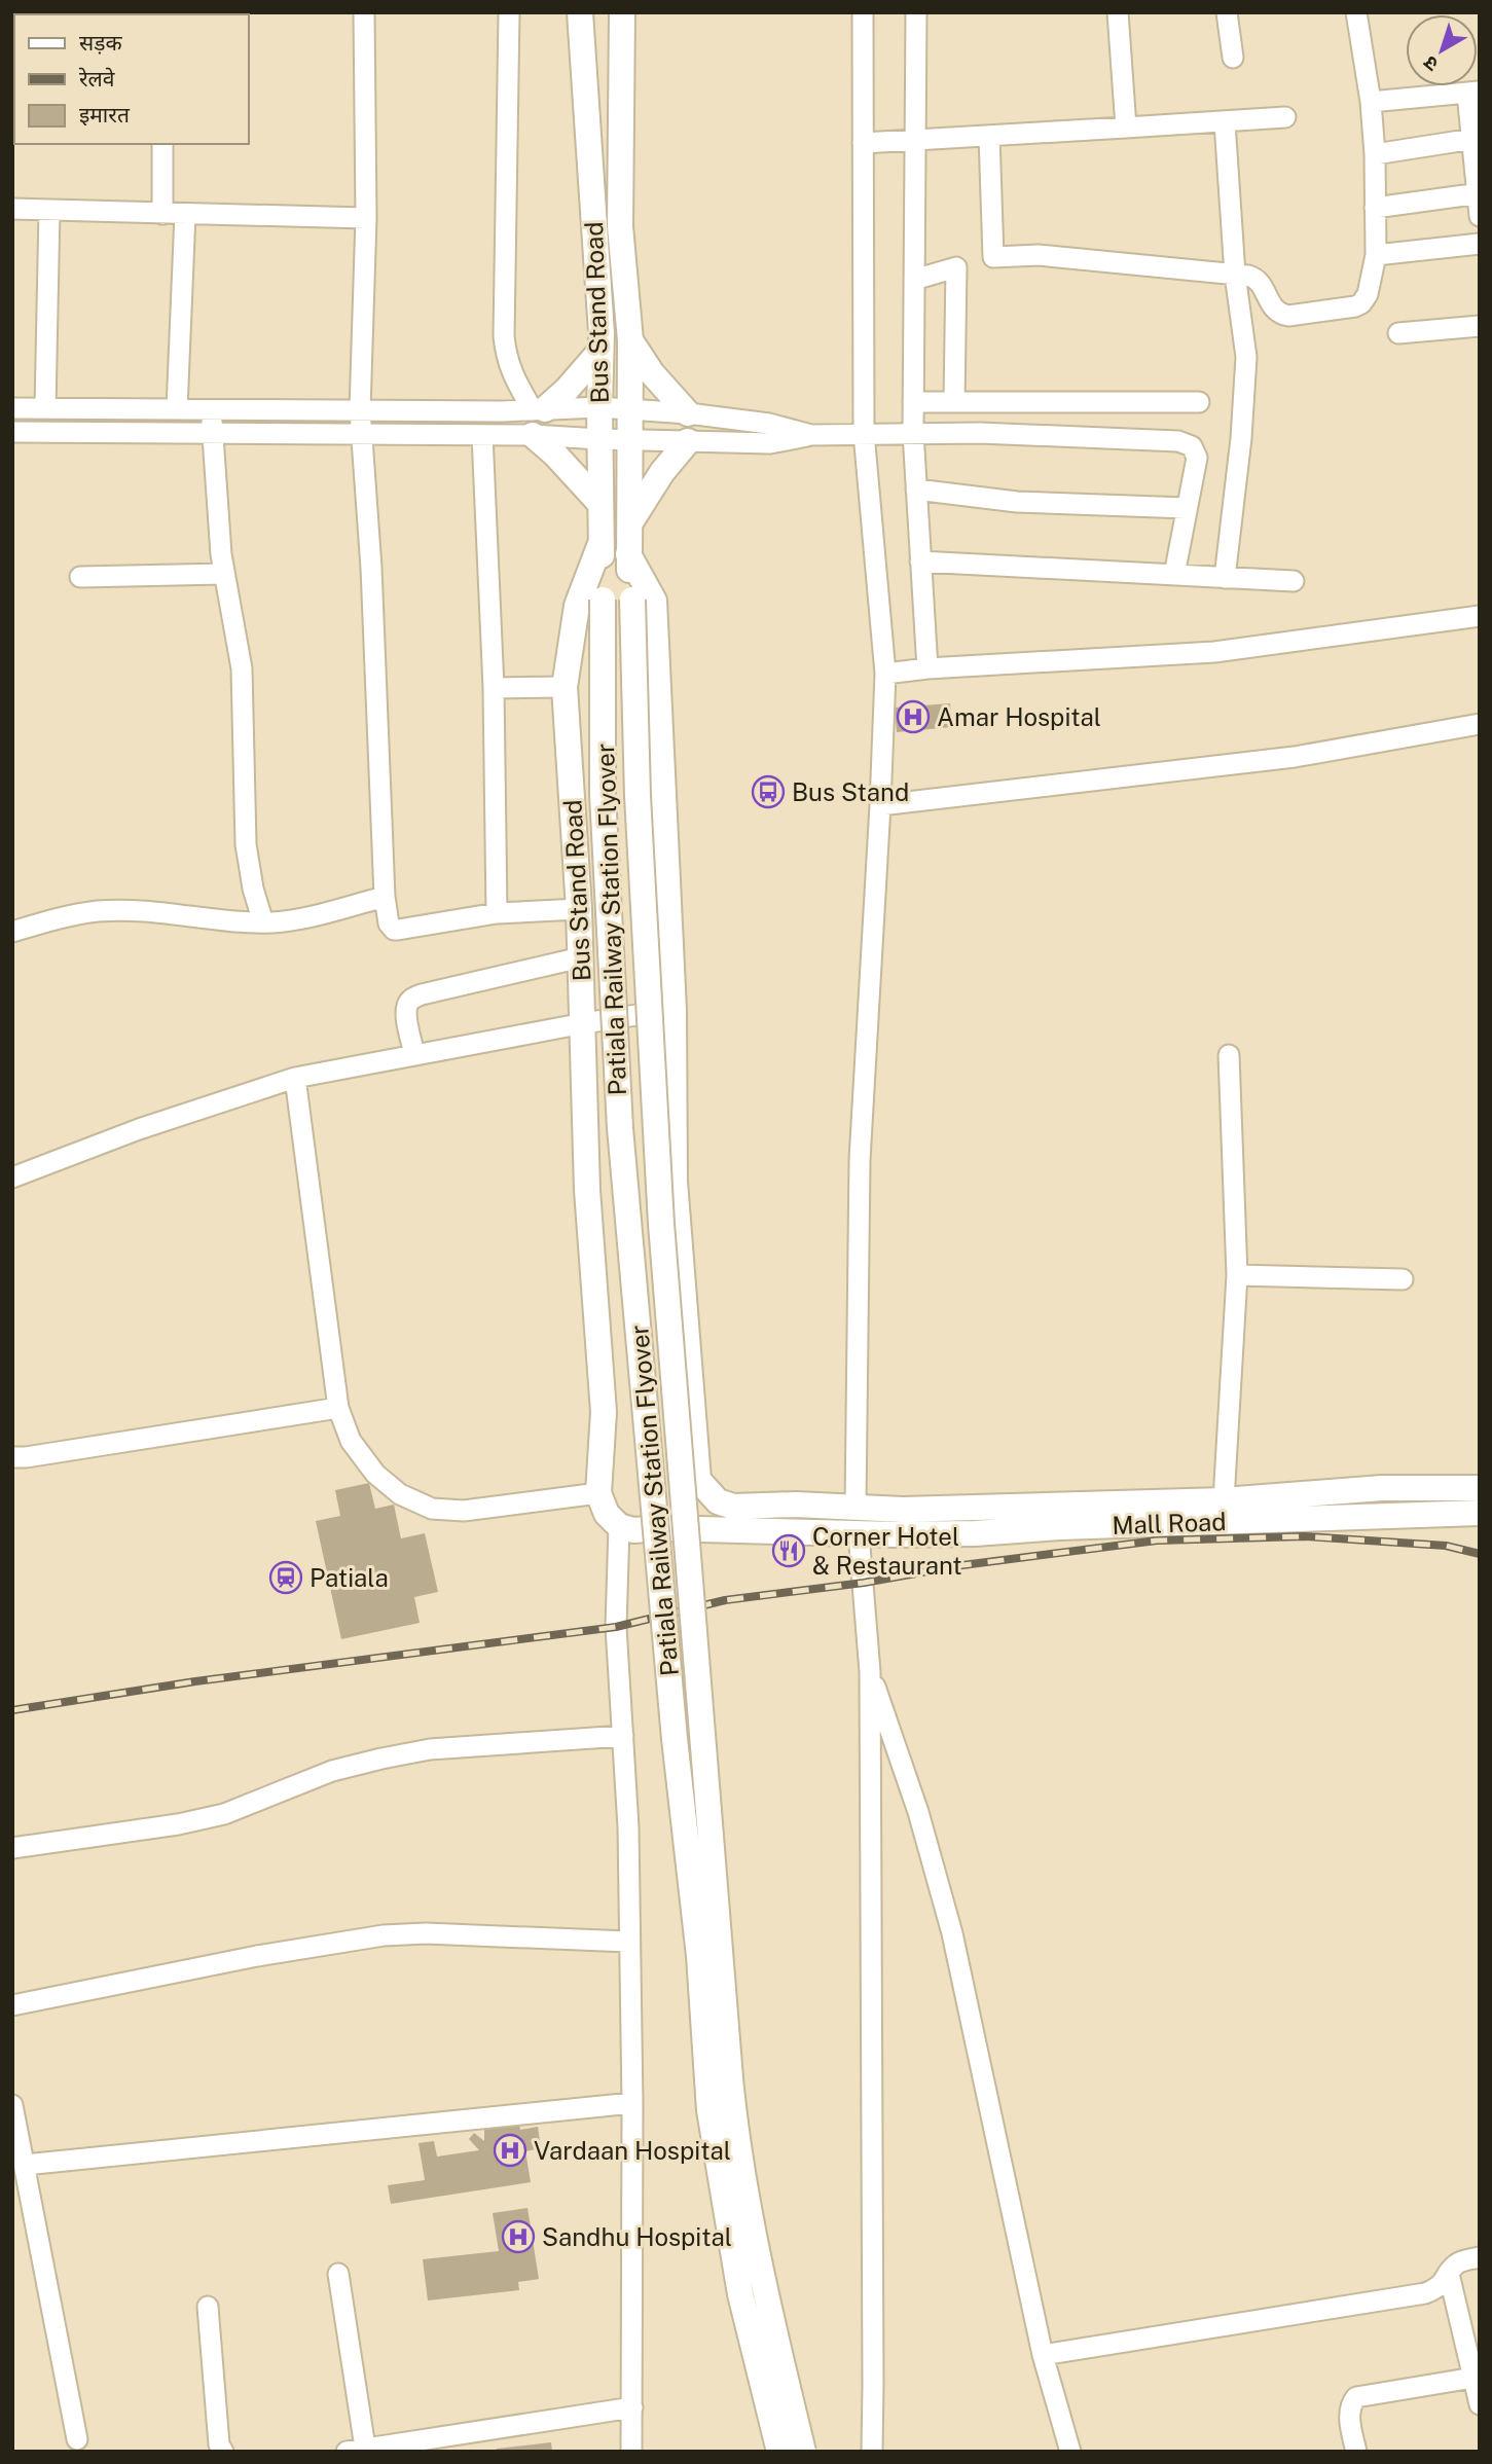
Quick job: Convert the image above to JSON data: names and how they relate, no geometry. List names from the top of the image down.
{
  "streets": {
    "main road": ["Bus Stand Road", "Patiala Railway Station Flyover", "Mall Road"]
  },
  "crossings": [
    ["Bus Stand Road", "Patiala Railway Station Flyover"]
  ],
  "places": {
    "hospital": ["Amar Hospital", "Vardaan Hospital", "Sandhu Hospital"],
    "bus stop": ["Bus Stand"],
    "restaurant": ["Corner Hotel & Restaurant"],
    "station": ["Patiala"]
  },
  "legend": ["सड़क", "रेलवे", "इमारत"],
  "north": "bottom left"
}
